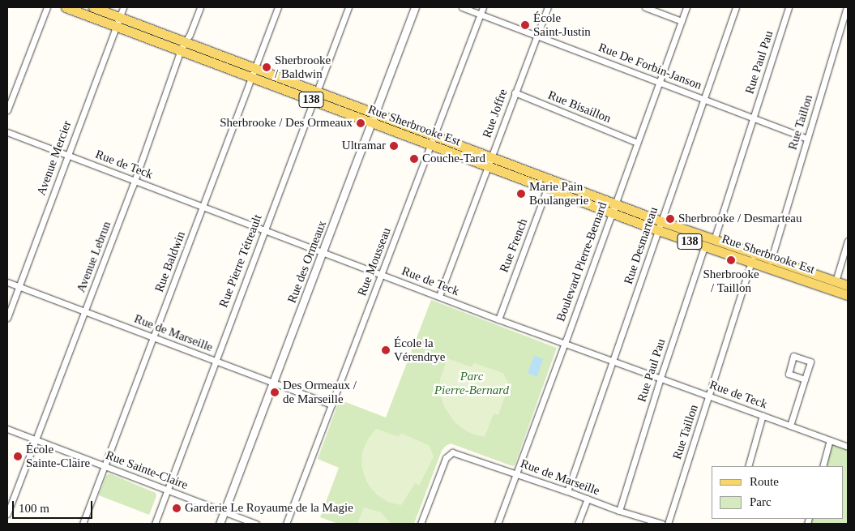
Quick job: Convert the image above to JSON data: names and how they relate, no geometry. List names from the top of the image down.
{
  "streets": {
    "main road": ["138", "Rue Sherbrooke Est"],
    "street": [
      "Rue Paul Pau",
      "Rue De Forbin-Janson",
      "Rue Bisaillon",
      "Rue Joffre",
      "Rue Taillon",
      "Avenue Mercier",
      "Rue de Teck",
      "Rue French",
      "Rue Desmarteau",
      "Avenue Lebrun",
      "Rue Pierre Tétreault",
      "Rue Baldwin",
      "Rue des Ormeaux",
      "Rue Mousseau",
      "Boulevard Pierre-Bernard",
      "Rue de Marseille",
      "Rue Sainte-Claire"
    ]
  },
  "crossings": [
    ["Rue Paul Pau", "Rue De Forbin-Janson"],
    ["Rue Paul Pau", "Rue Sherbrooke Est"],
    ["Rue Paul Pau", "Rue de Teck"],
    ["Rue Paul Pau", "Rue de Marseille"],
    ["Rue De Forbin-Janson", "Rue Joffre"],
    ["Rue De Forbin-Janson", "Rue Taillon"],
    ["Rue De Forbin-Janson", "Rue Desmarteau"],
    ["Rue De Forbin-Janson", "Rue Mousseau"],
    ["Rue De Forbin-Janson", "Boulevard Pierre-Bernard"],
    ["Rue Bisaillon", "Rue Joffre"],
    ["Rue Bisaillon", "Boulevard Pierre-Bernard"],
    ["Rue Joffre", "Rue Sherbrooke Est"],
    ["Rue Joffre", "Rue de Teck"],
    ["Rue Taillon", "Rue Sherbrooke Est"],
    ["Rue Taillon", "Rue de Teck"],
    ["Rue Sherbrooke Est", "Avenue Mercier"],
    ["Rue Sherbrooke Est", "Rue French"],
    ["Rue Sherbrooke Est", "Rue Desmarteau"],
    ["Rue Sherbrooke Est", "Avenue Lebrun"],
    ["Rue Sherbrooke Est", "Rue Pierre Tétreault"],
    ["Rue Sherbrooke Est", "Rue Baldwin"],
    ["Rue Sherbrooke Est", "Rue des Ormeaux"],
    ["Rue Sherbrooke Est", "Rue Mousseau"],
    ["Rue Sherbrooke Est", "Boulevard Pierre-Bernard"],
    ["Avenue Mercier", "Rue de Teck"],
    ["Avenue Mercier", "Rue de Marseille"],
    ["Rue de Teck", "Rue French"],
    ["Rue de Teck", "Rue Desmarteau"],
    ["Rue de Teck", "Avenue Lebrun"],
    ["Rue de Teck", "Rue Pierre Tétreault"],
    ["Rue de Teck", "Rue Baldwin"],
    ["Rue de Teck", "Rue des Ormeaux"],
    ["Rue de Teck", "Rue Mousseau"],
    ["Rue de Teck", "Boulevard Pierre-Bernard"],
    ["Rue Desmarteau", "Rue de Marseille"],
    ["Avenue Lebrun", "Rue de Marseille"],
    ["Avenue Lebrun", "Rue Sainte-Claire"],
    ["Rue Pierre Tétreault", "Rue de Marseille"],
    ["Rue Pierre Tétreault", "Rue Sainte-Claire"],
    ["Rue Baldwin", "Rue de Marseille"],
    ["Rue Baldwin", "Rue Sainte-Claire"],
    ["Rue des Ormeaux", "Rue de Marseille"],
    ["Rue des Ormeaux", "Rue Sainte-Claire"],
    ["Rue Mousseau", "Rue de Marseille"],
    ["Boulevard Pierre-Bernard", "Rue de Marseille"]
  ],
  "parks": ["Parc Pierre-Bernard"],
  "places": [
    "École Saint-Justin",
    "Sherbrooke / Baldwin",
    "Sherbrooke / Des Ormeaux",
    "Ultramar",
    "Couche-Tard",
    "Marie Pain Boulangerie",
    "Sherbrooke / Desmarteau",
    "Sherbrooke / Taillon",
    "École la Vérendrye",
    "Des Ormeaux / de Marseille",
    "École Sainte-Claire",
    "Garderie Le Royaume de la Magie"
  ],
  "legend": ["Route", "Parc"],
  "scale_bar": "100 m"
}
